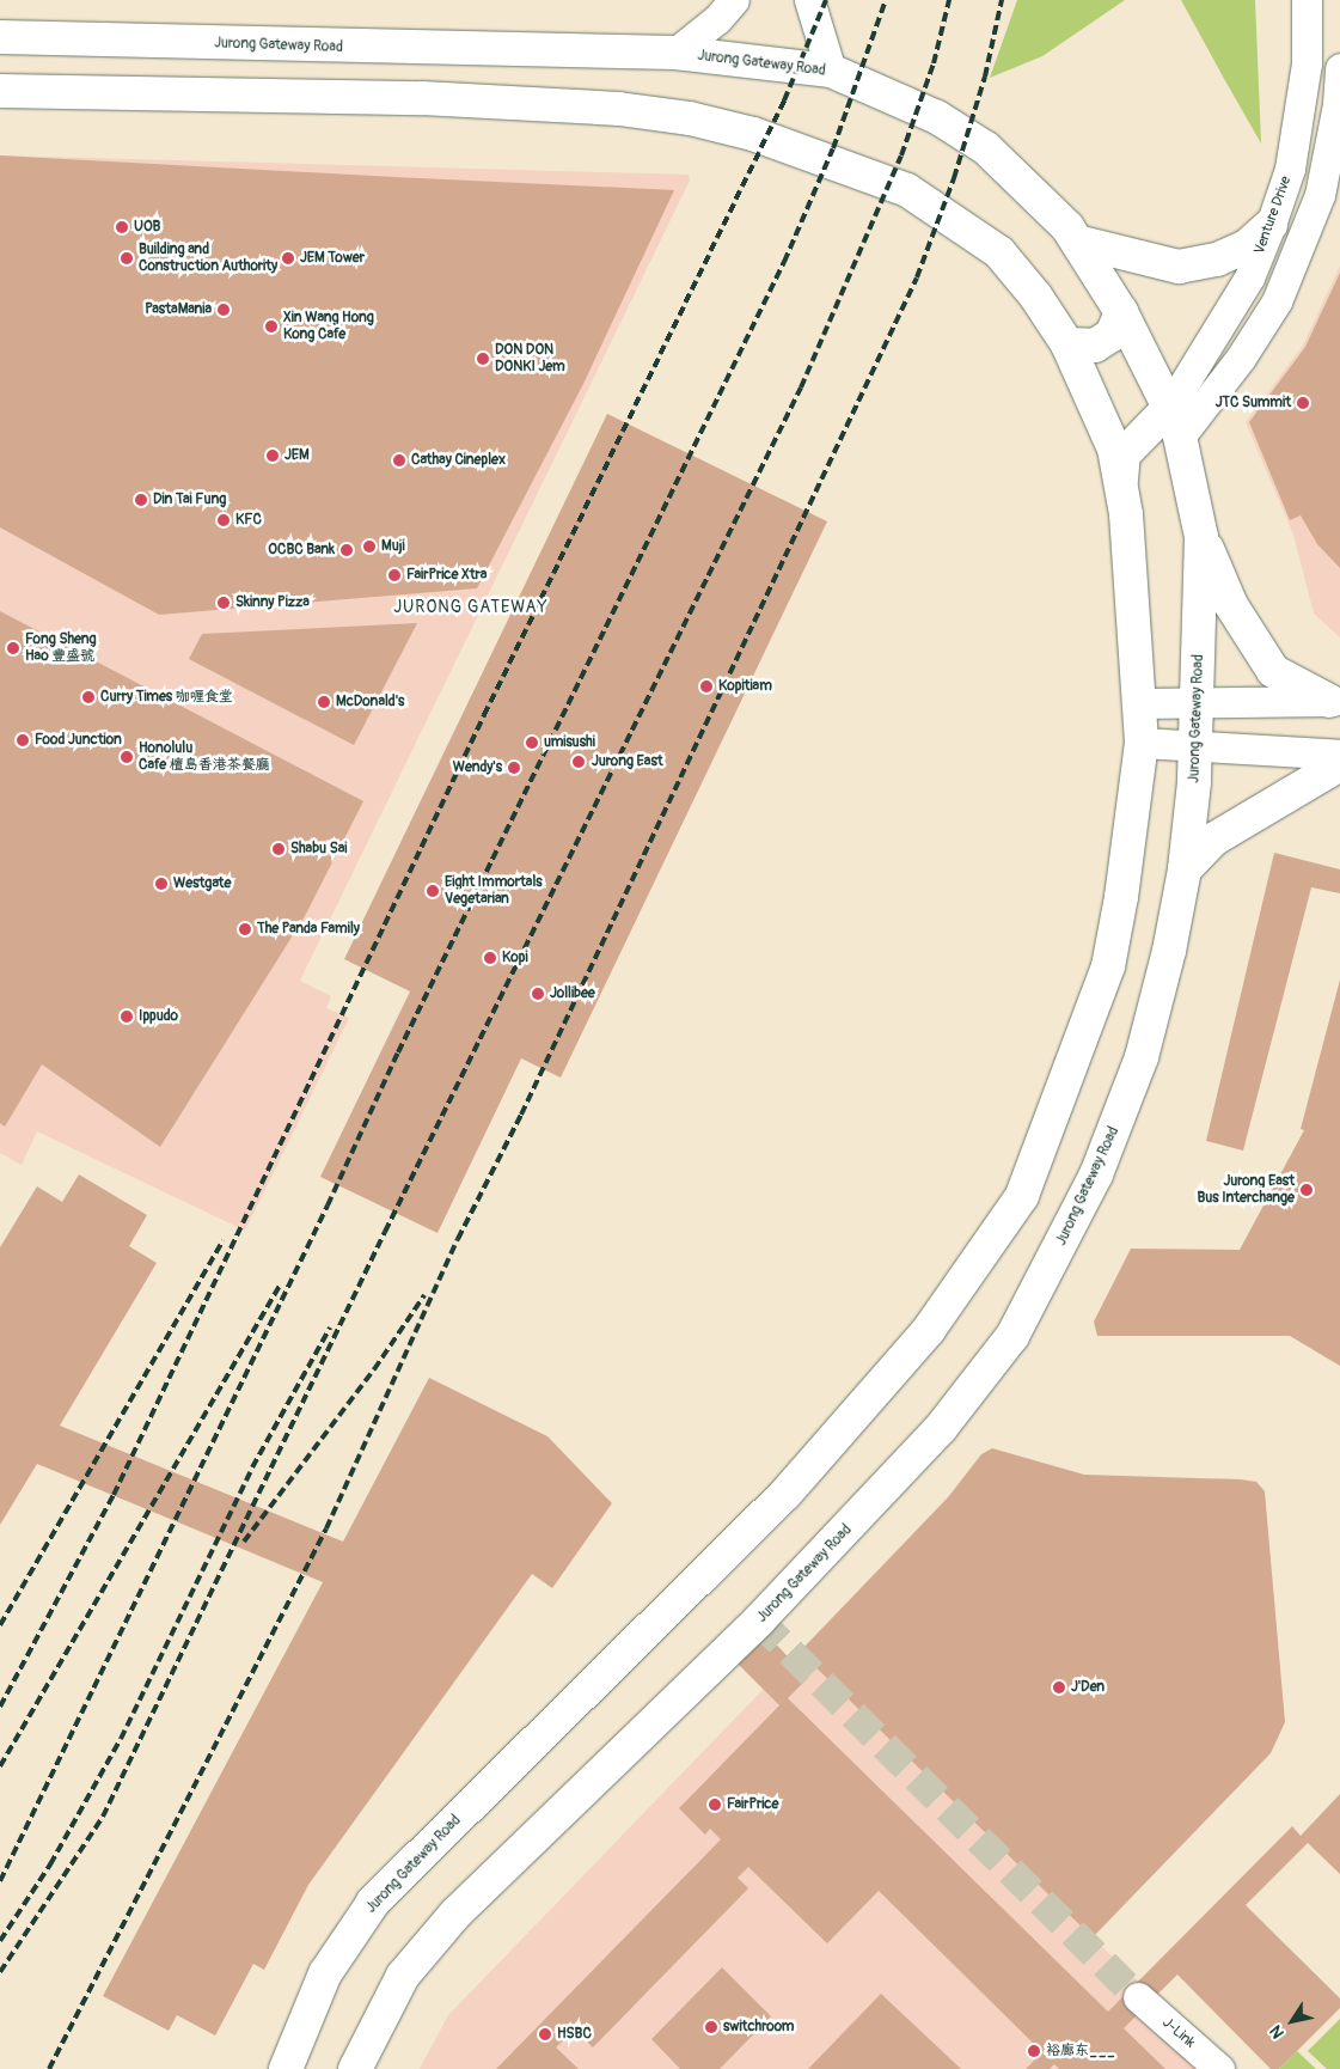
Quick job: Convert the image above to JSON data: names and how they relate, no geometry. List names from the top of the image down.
{
  "streets": {
    "main road": ["Jurong Gateway Road"],
    "street": ["Venture Drive", "J-Link"]
  },
  "crossings": [
    ["Jurong Gateway Road", "Venture Drive"]
  ],
  "districts": ["JURONG GATEWAY"],
  "places": [
    "UOB",
    "Building and Construction Authority",
    "JEM Tower",
    "PastaMania",
    "Xin Wang Hong Kong Cafe",
    "DON DON DONKI Jem",
    "JTC Summit",
    "JEM",
    "Cathay Cineplex",
    "Din Tai Fung",
    "KFC",
    "Muji",
    "OCBC Bank",
    "FairPrice Xtra",
    "Skinny Pizza",
    "Fong Sheng Hao 豐盛號",
    "Kopitiam",
    "Curry Times 咖喱食堂",
    "McDonald's",
    "Food Junction",
    "umisushi",
    "Honolulu Cafe 檀島香港茶餐廳",
    "Jurong East",
    "Wendy's",
    "Shabu Sai",
    "Westgate",
    "Eight Immortals Vegetarian",
    "The Panda Family",
    "Kopi",
    "Jollibee",
    "Ippudo",
    "Jurong East Bus Interchange",
    "J'Den",
    "FairPrice",
    "switchroom",
    "HSBC",
    "裕廊东___"
  ],
  "north": "bottom left"
}
